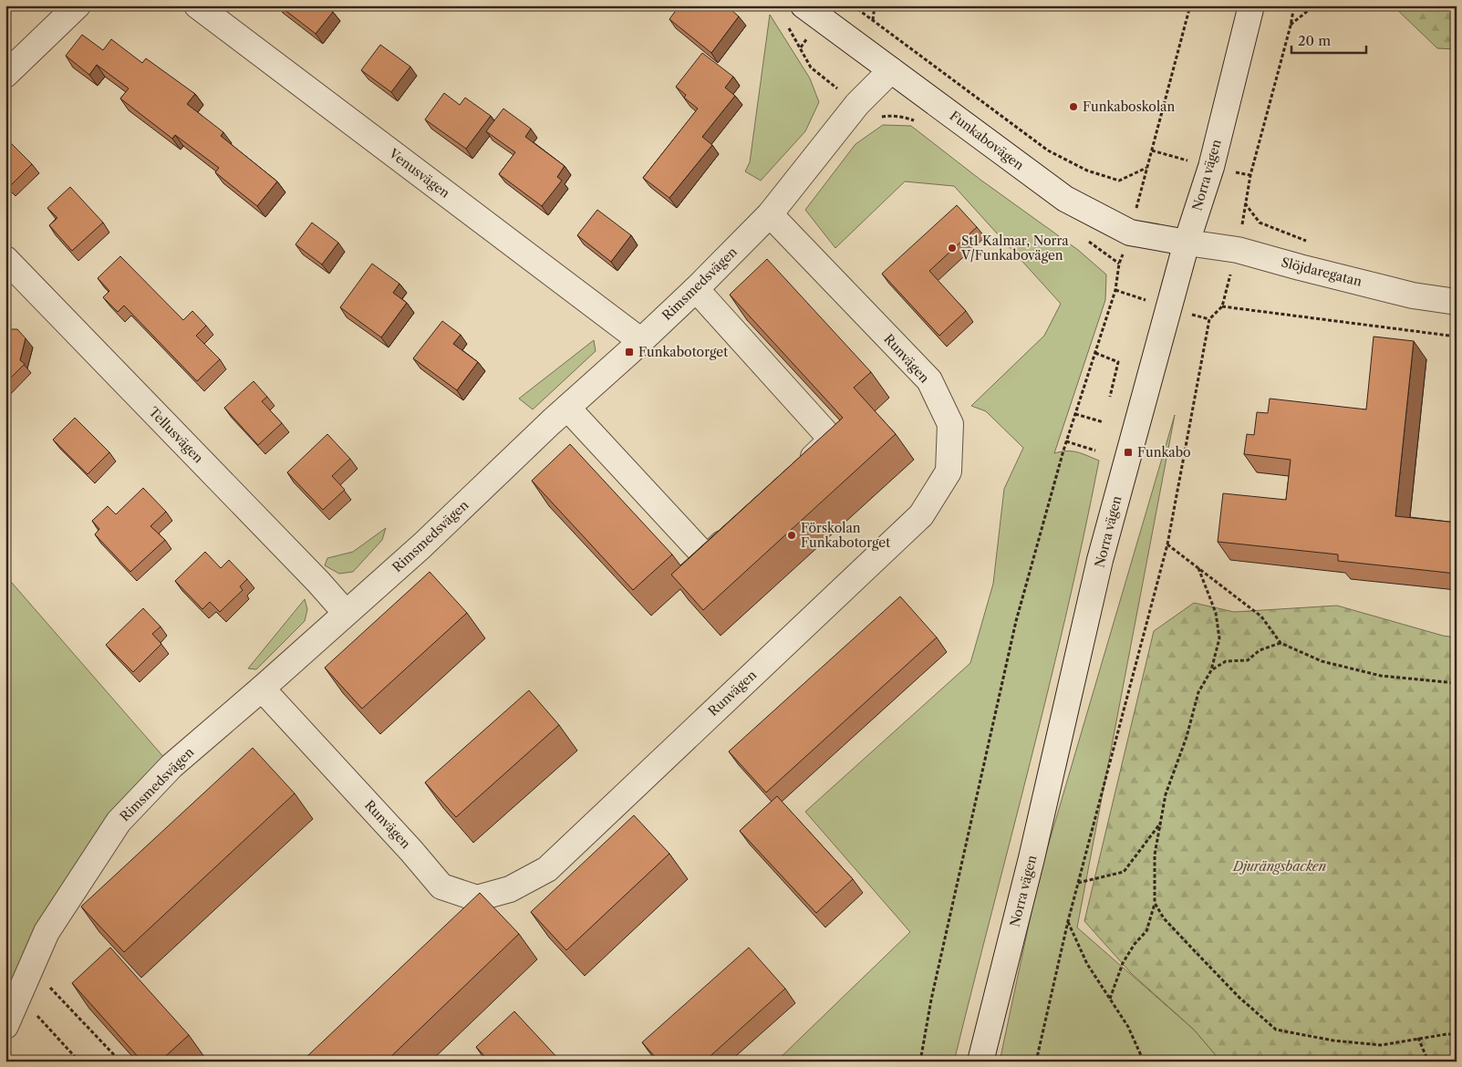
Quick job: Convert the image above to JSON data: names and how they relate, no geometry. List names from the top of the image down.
{
  "streets": {
    "street": [
      "Funkabovägen",
      "Venusvägen",
      "Norra vägen",
      "Slöjdaregatan",
      "Rimsmedsvägen",
      "Runvägen",
      "Tellusvägen"
    ]
  },
  "crossings": [
    ["Funkabovägen", "Norra vägen"],
    ["Funkabovägen", "Slöjdaregatan"],
    ["Funkabovägen", "Rimsmedsvägen"],
    ["Venusvägen", "Rimsmedsvägen"],
    ["Norra vägen", "Slöjdaregatan"],
    ["Rimsmedsvägen", "Runvägen"],
    ["Rimsmedsvägen", "Tellusvägen"]
  ],
  "parks": ["Djurängsbacken"],
  "places": {
    "other": ["Funkaboskolan", "St1 Kalmar, Norra V/Funkabovägen", "Förskolan Funkabotorget"],
    "transit": ["Funkabotorget", "Funkabo"]
  },
  "scale_bar": "20 m"
}
